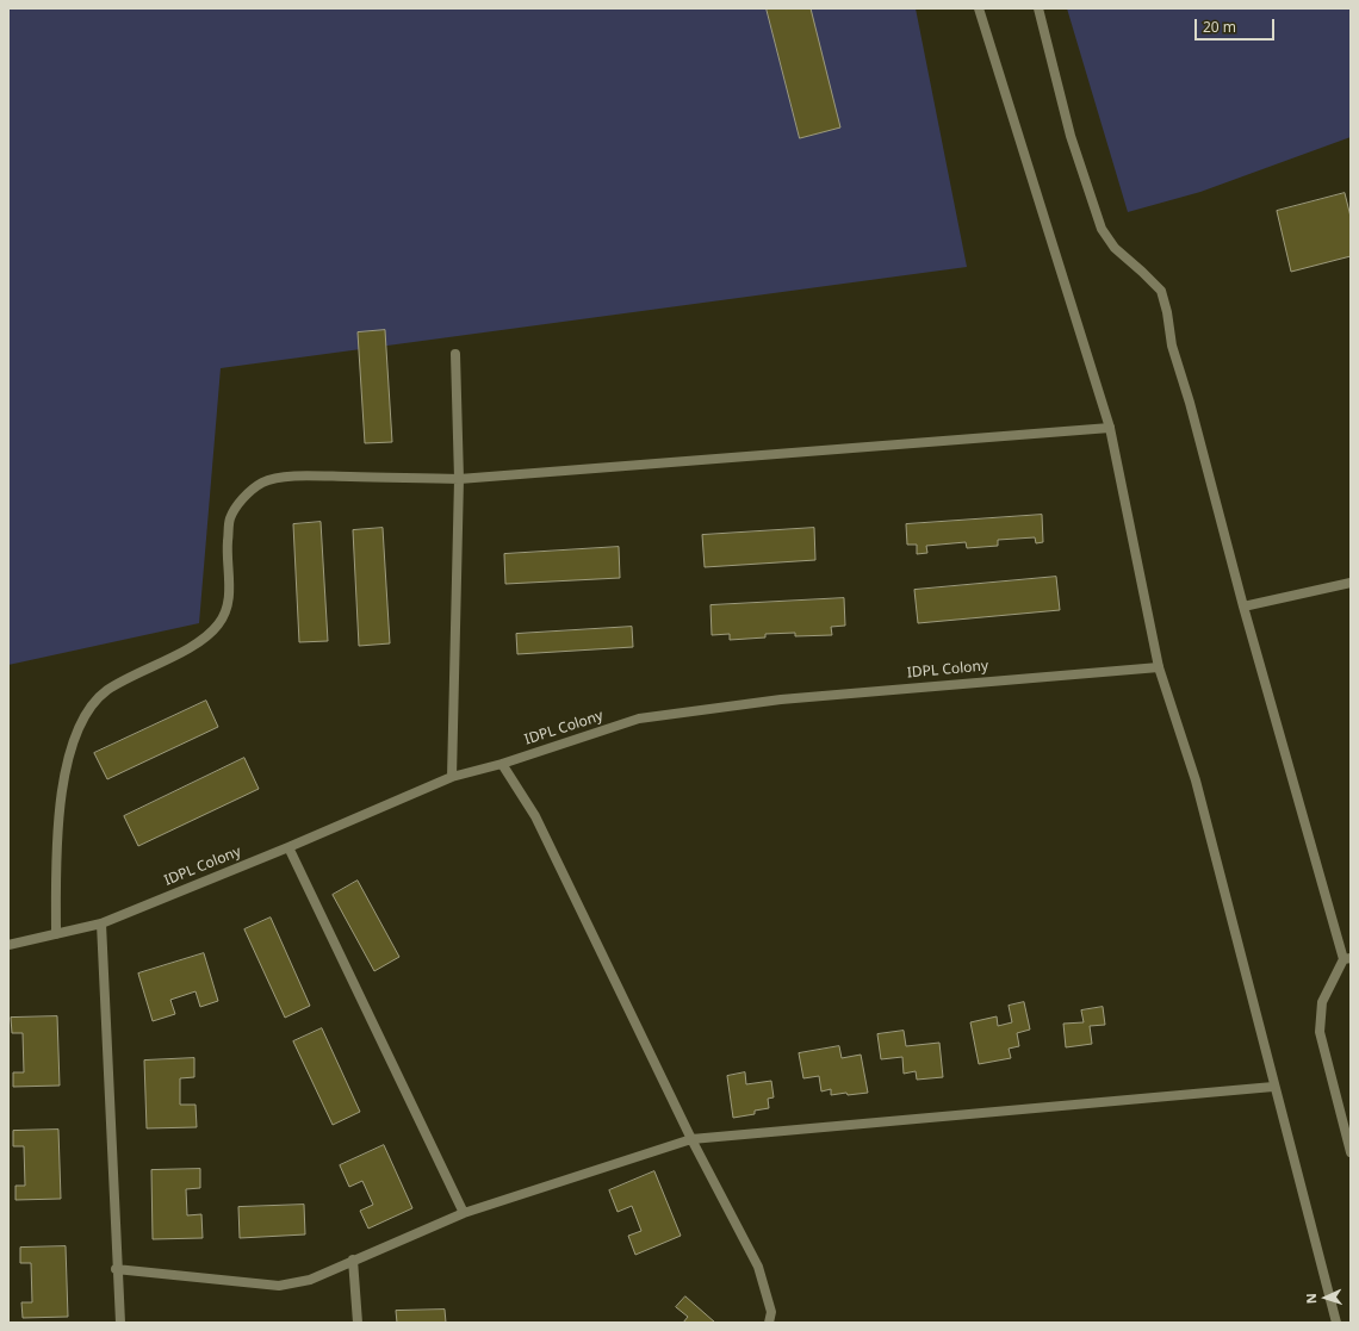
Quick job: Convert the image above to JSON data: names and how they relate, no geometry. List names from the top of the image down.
{
  "streets": {
    "street": ["IDPL Colony"]
  },
  "scale_bar": "20 m",
  "north": "left"
}
